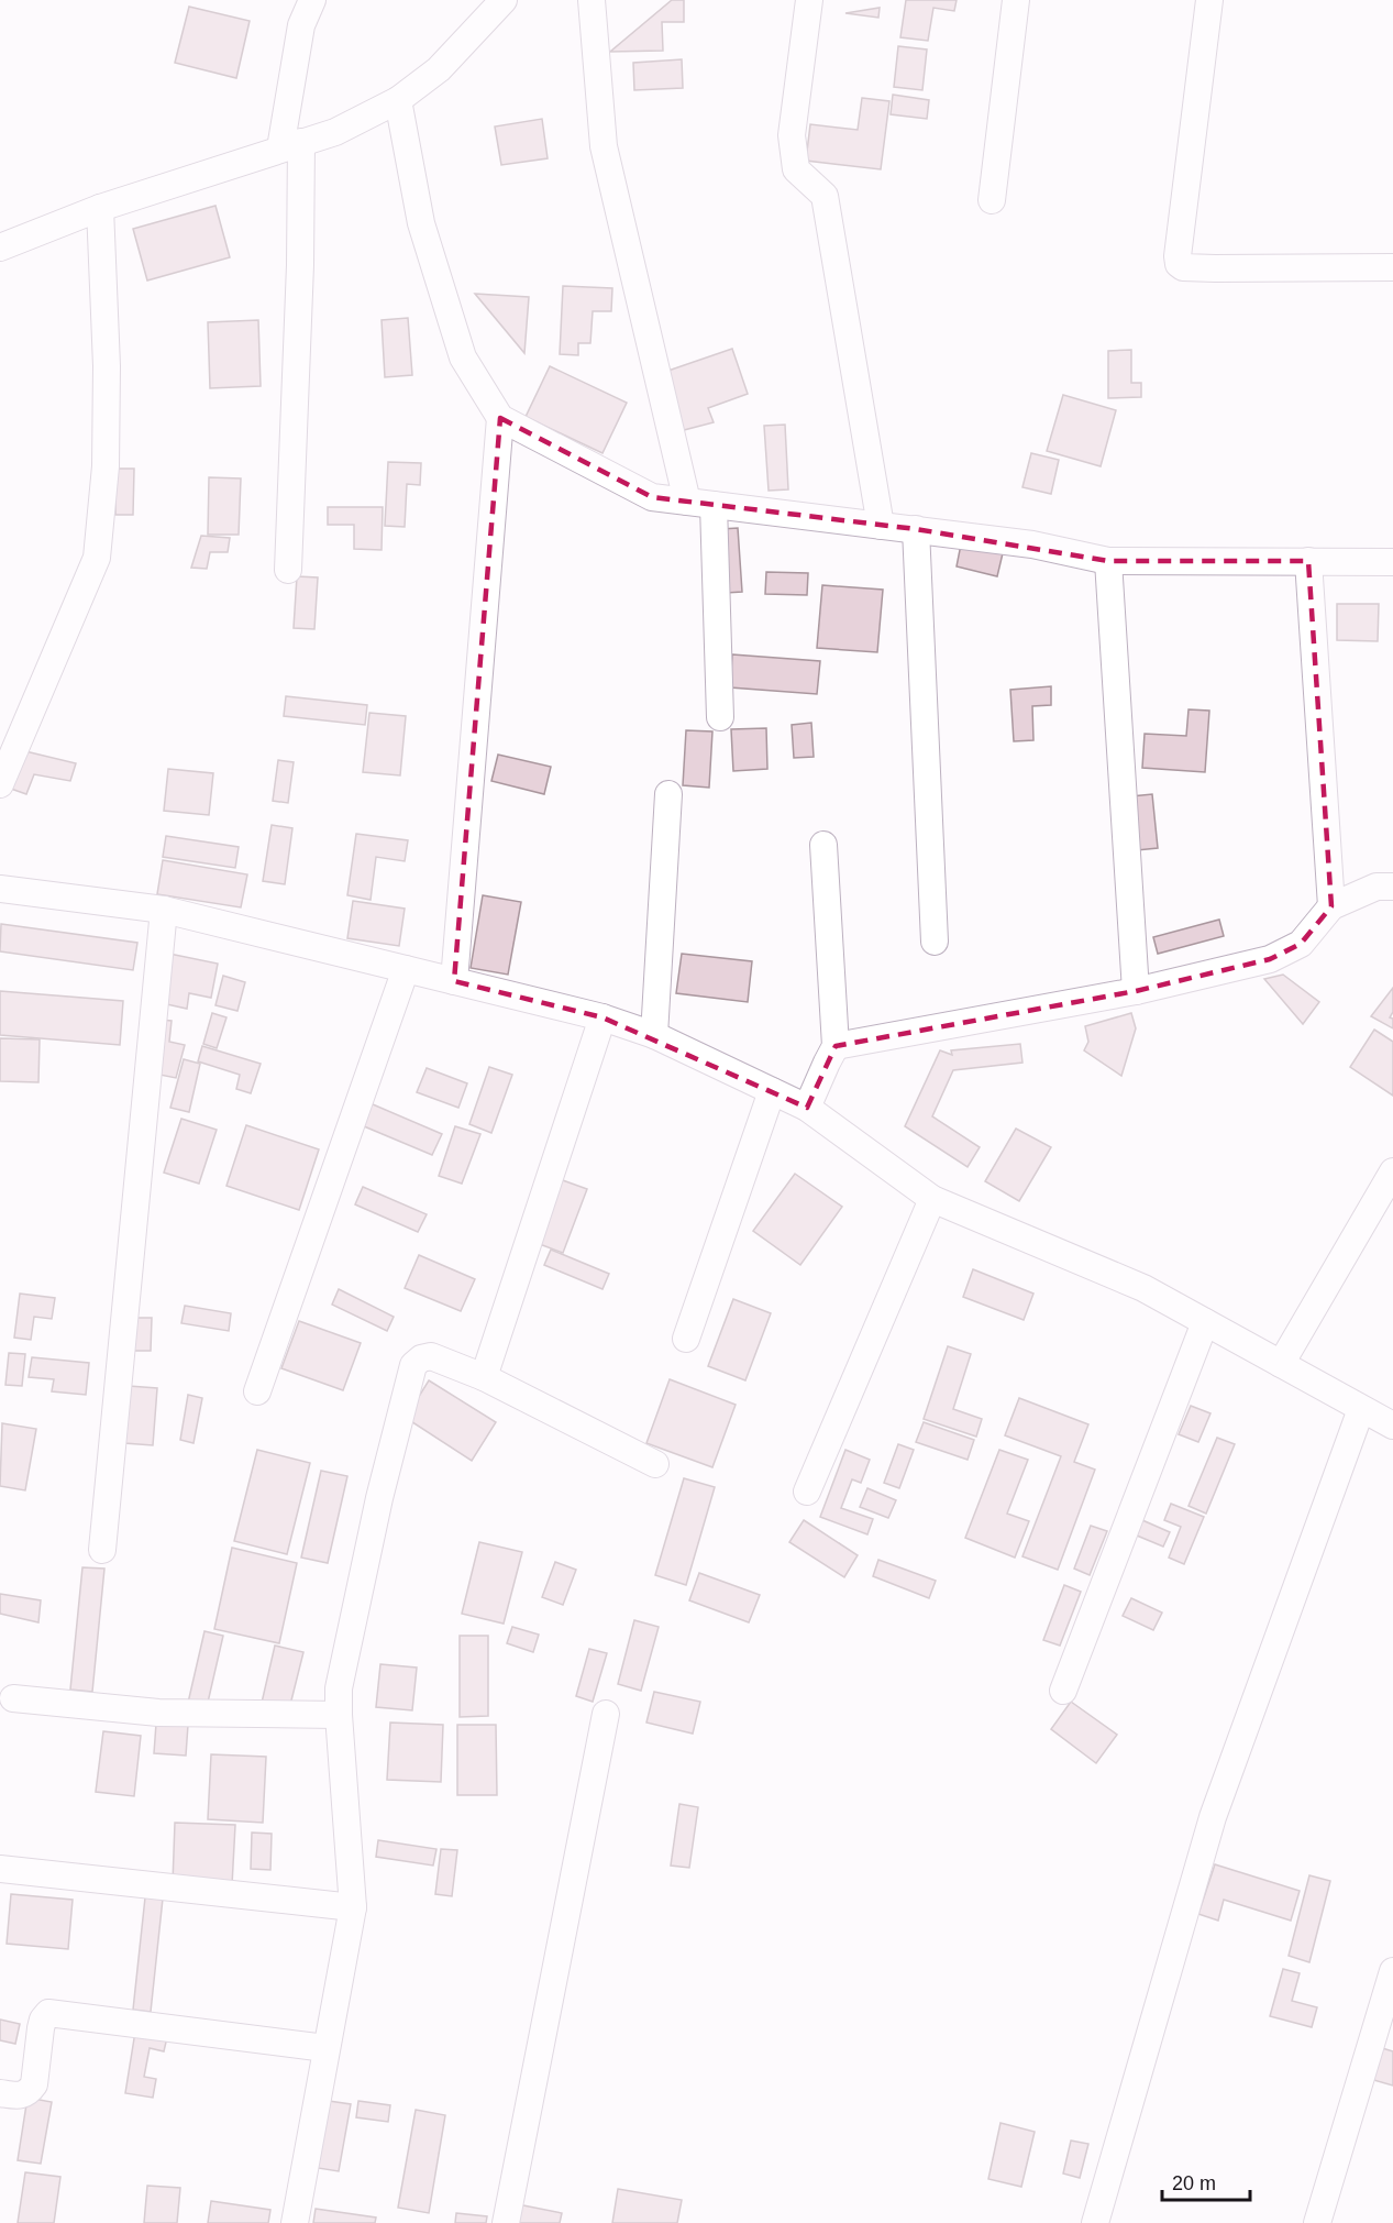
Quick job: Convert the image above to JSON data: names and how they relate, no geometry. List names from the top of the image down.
{
  "scale_bar": "20 m"
}
